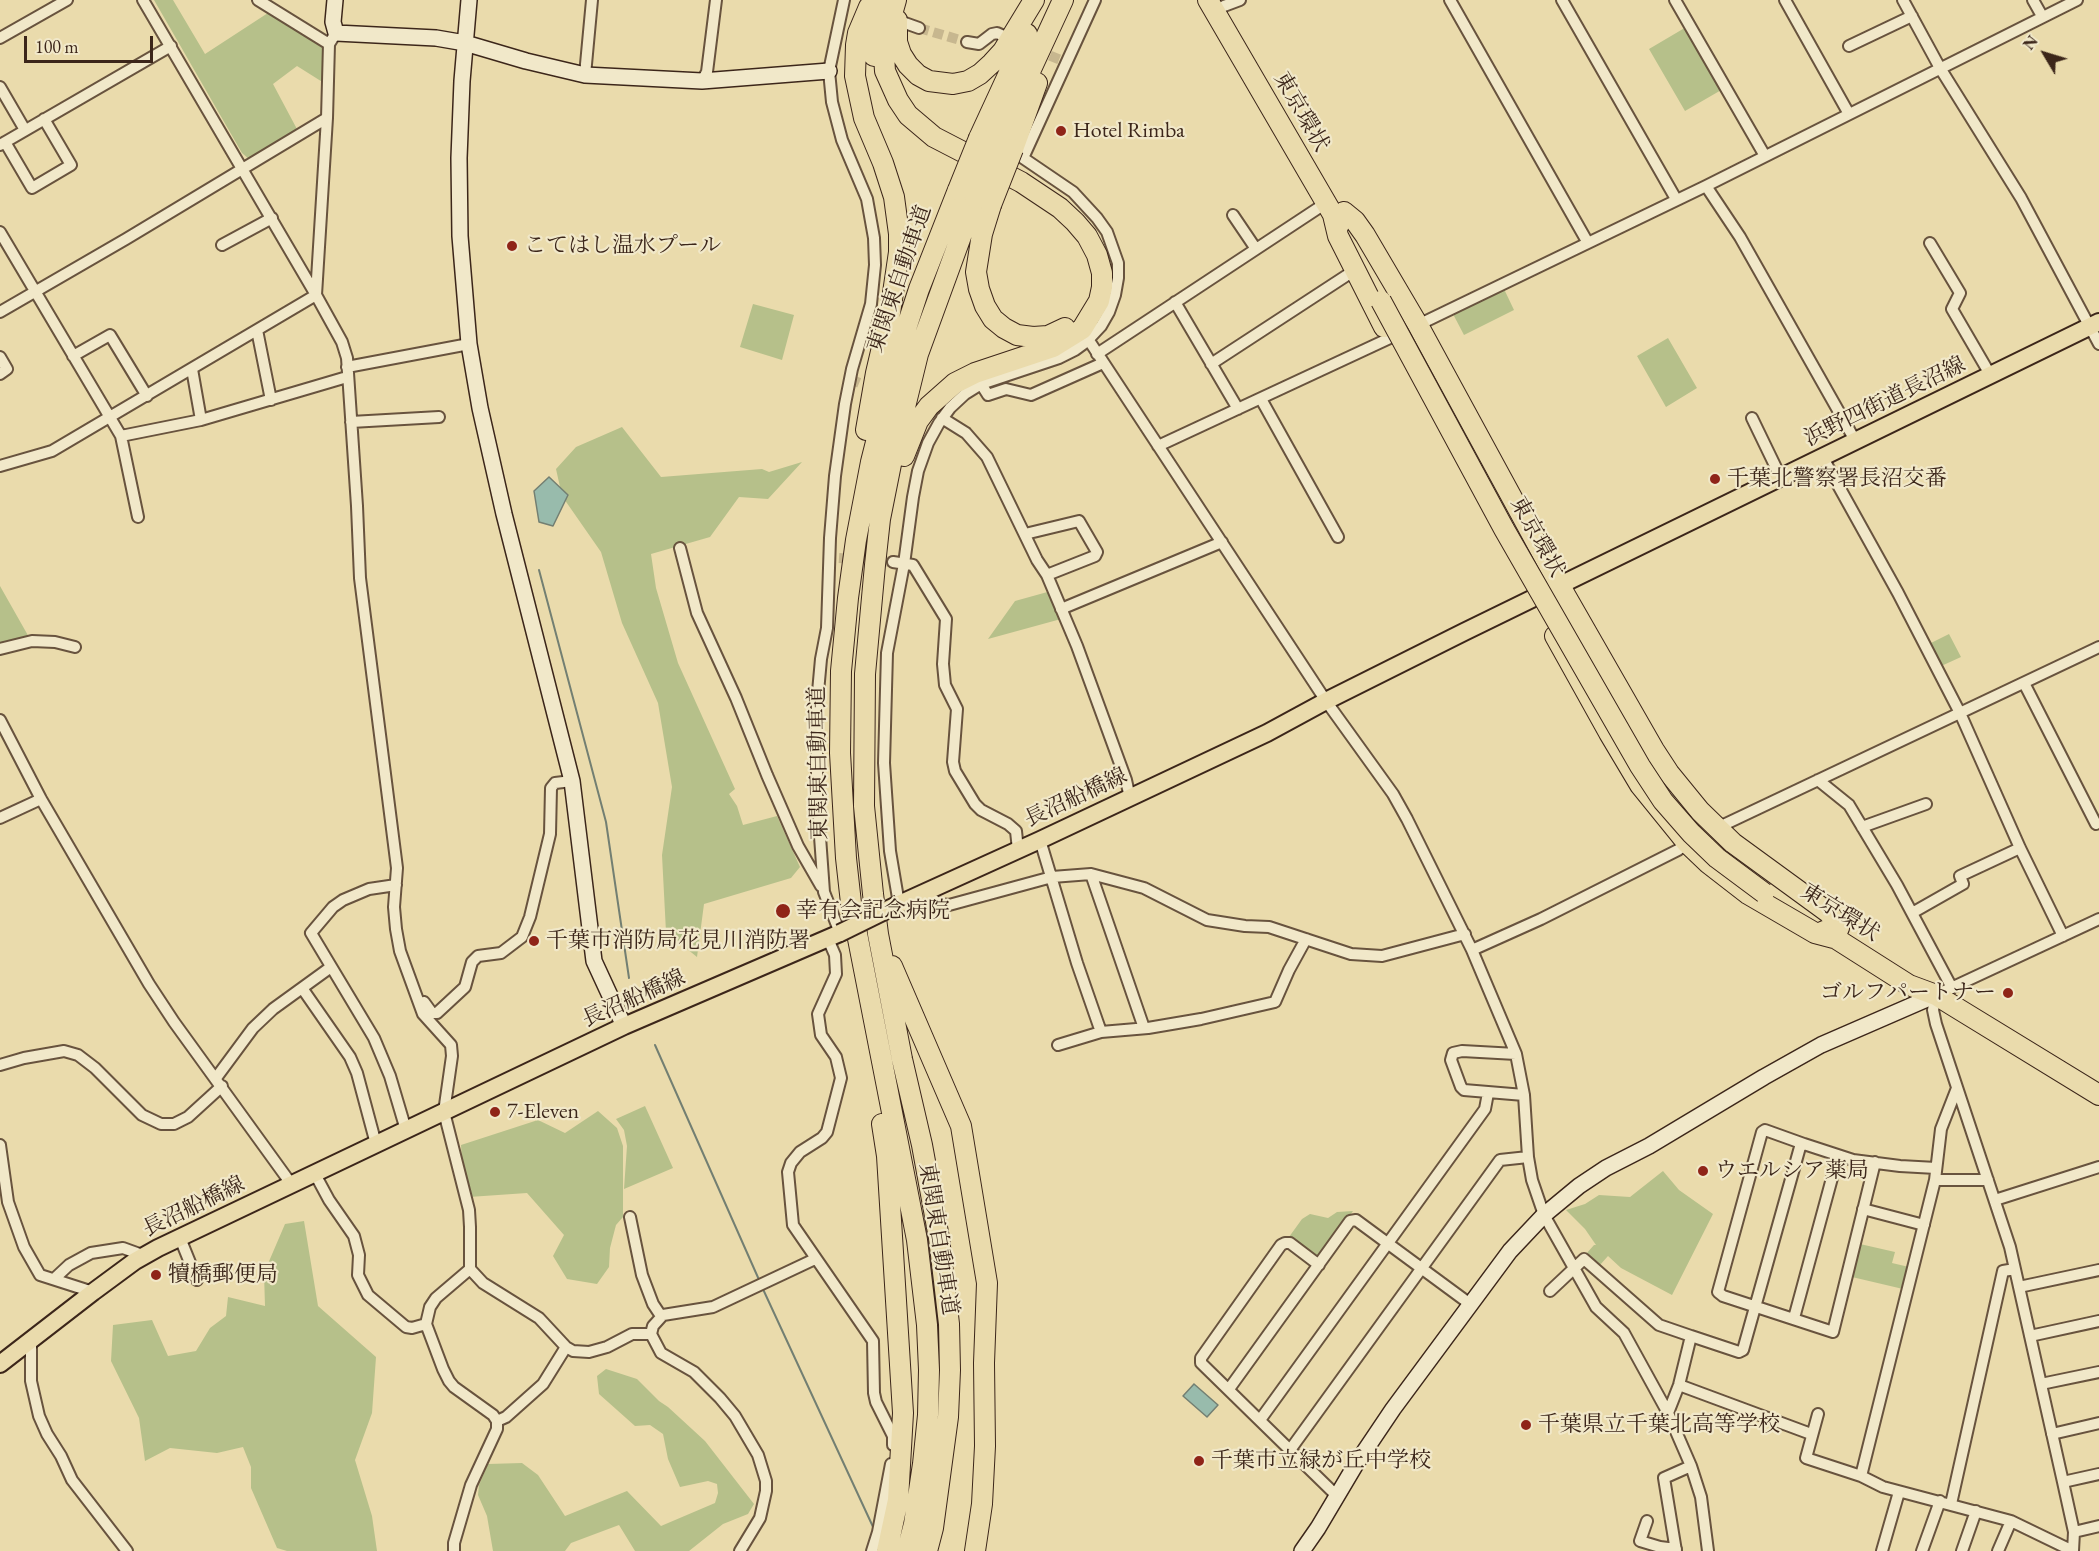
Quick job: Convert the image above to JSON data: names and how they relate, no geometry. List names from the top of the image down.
{
  "streets": {
    "highway": ["東京環状", "東関東自動車道"],
    "main road": ["浜野四街道長沼線", "長沼船橋線"]
  },
  "crossings": [
    ["浜野四街道長沼線", "長沼船橋線"]
  ],
  "places": [
    "Hotel Rimba",
    "こてはし温水プール",
    "千葉北警察署長沼交番",
    "幸有会記念病院",
    "千葉市消防局花見川消防署",
    "ゴルフパートナー",
    "7-Eleven",
    "ウエルシア薬局",
    "犢橋郵便局",
    "千葉県立千葉北高等学校",
    "千葉市立緑が丘中学校"
  ],
  "scale_bar": "100 m",
  "north": "top left"
}
